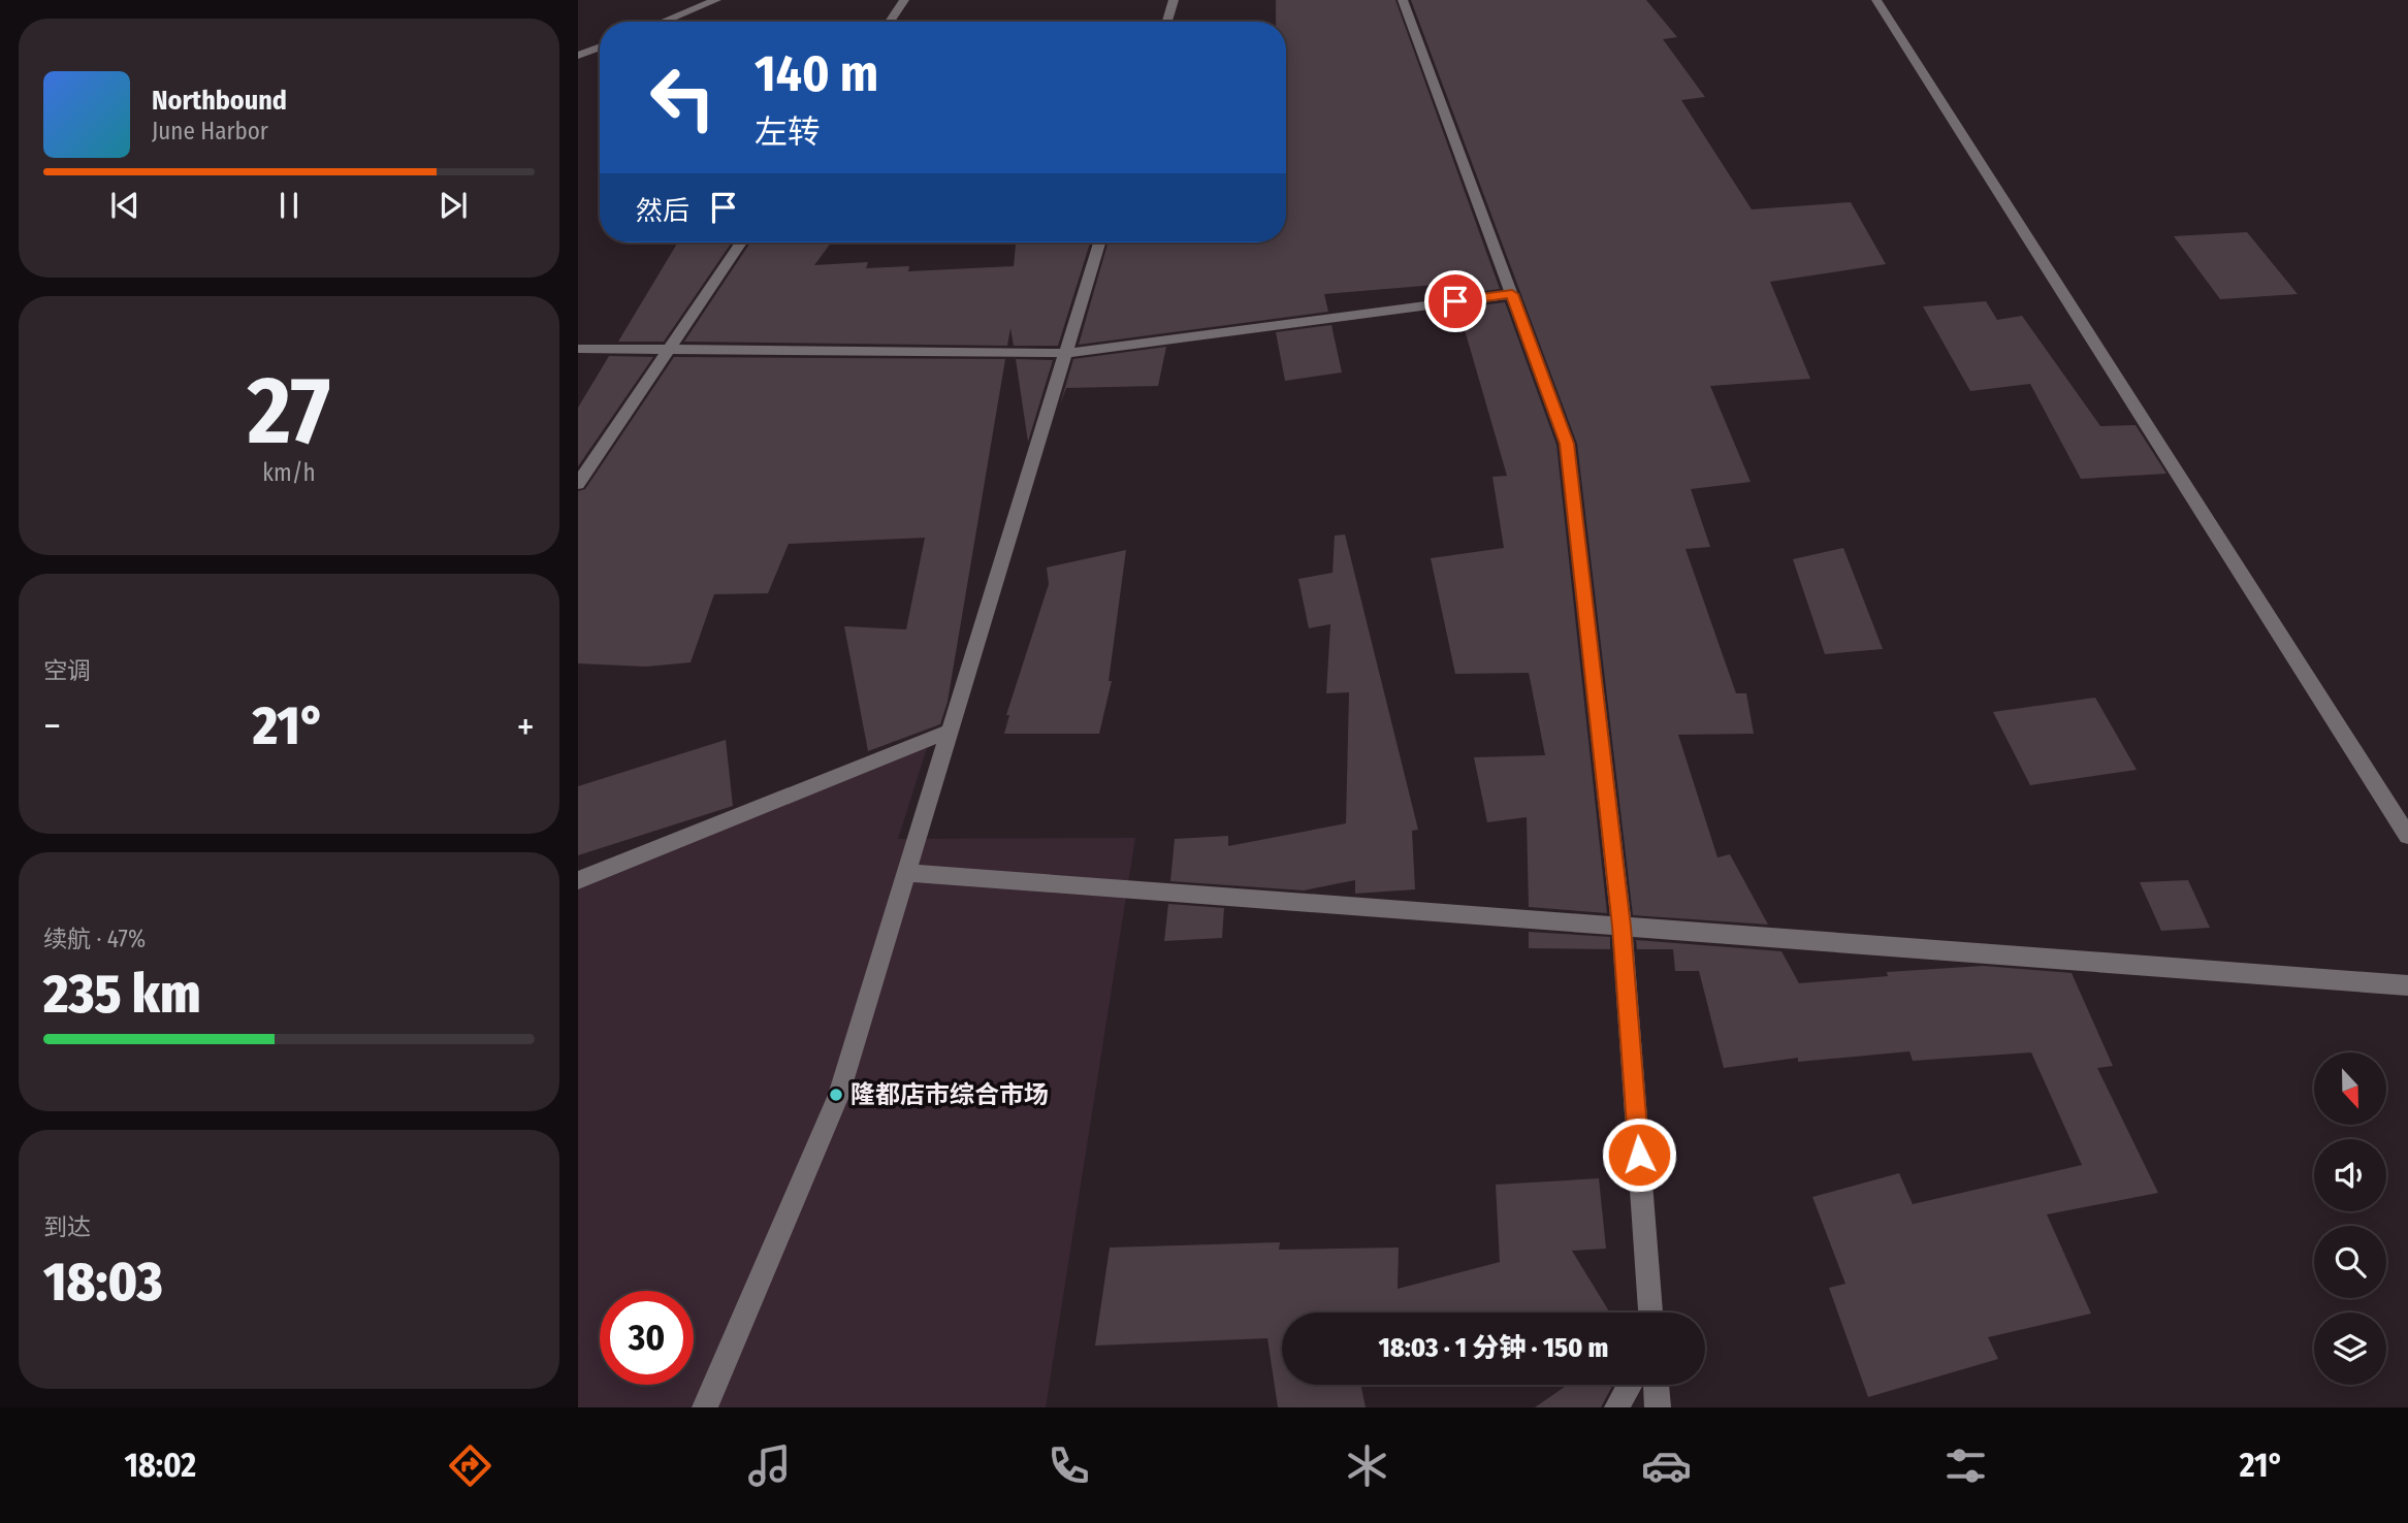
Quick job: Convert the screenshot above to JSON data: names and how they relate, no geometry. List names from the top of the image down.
{
  "places": ["隆都店市综合市场"],
  "north": "bottom",
  "page": {
    "turn": ["140 m", "左转"],
    "song": ["Northbound", "June Harbor"],
    "then": "然后",
    "tile": [
      ["27", "km/h"],
      "空调",
      ["续航 · 47%", "235 km"],
      ["到达", "18:03"]
    ],
    "heat": ["−", "21°", "+"],
    "limit": "30",
    "trip": "18:03 · 1 分钟 · 150 m",
    "tabs": ["18:02", "21°"]
  }
}
